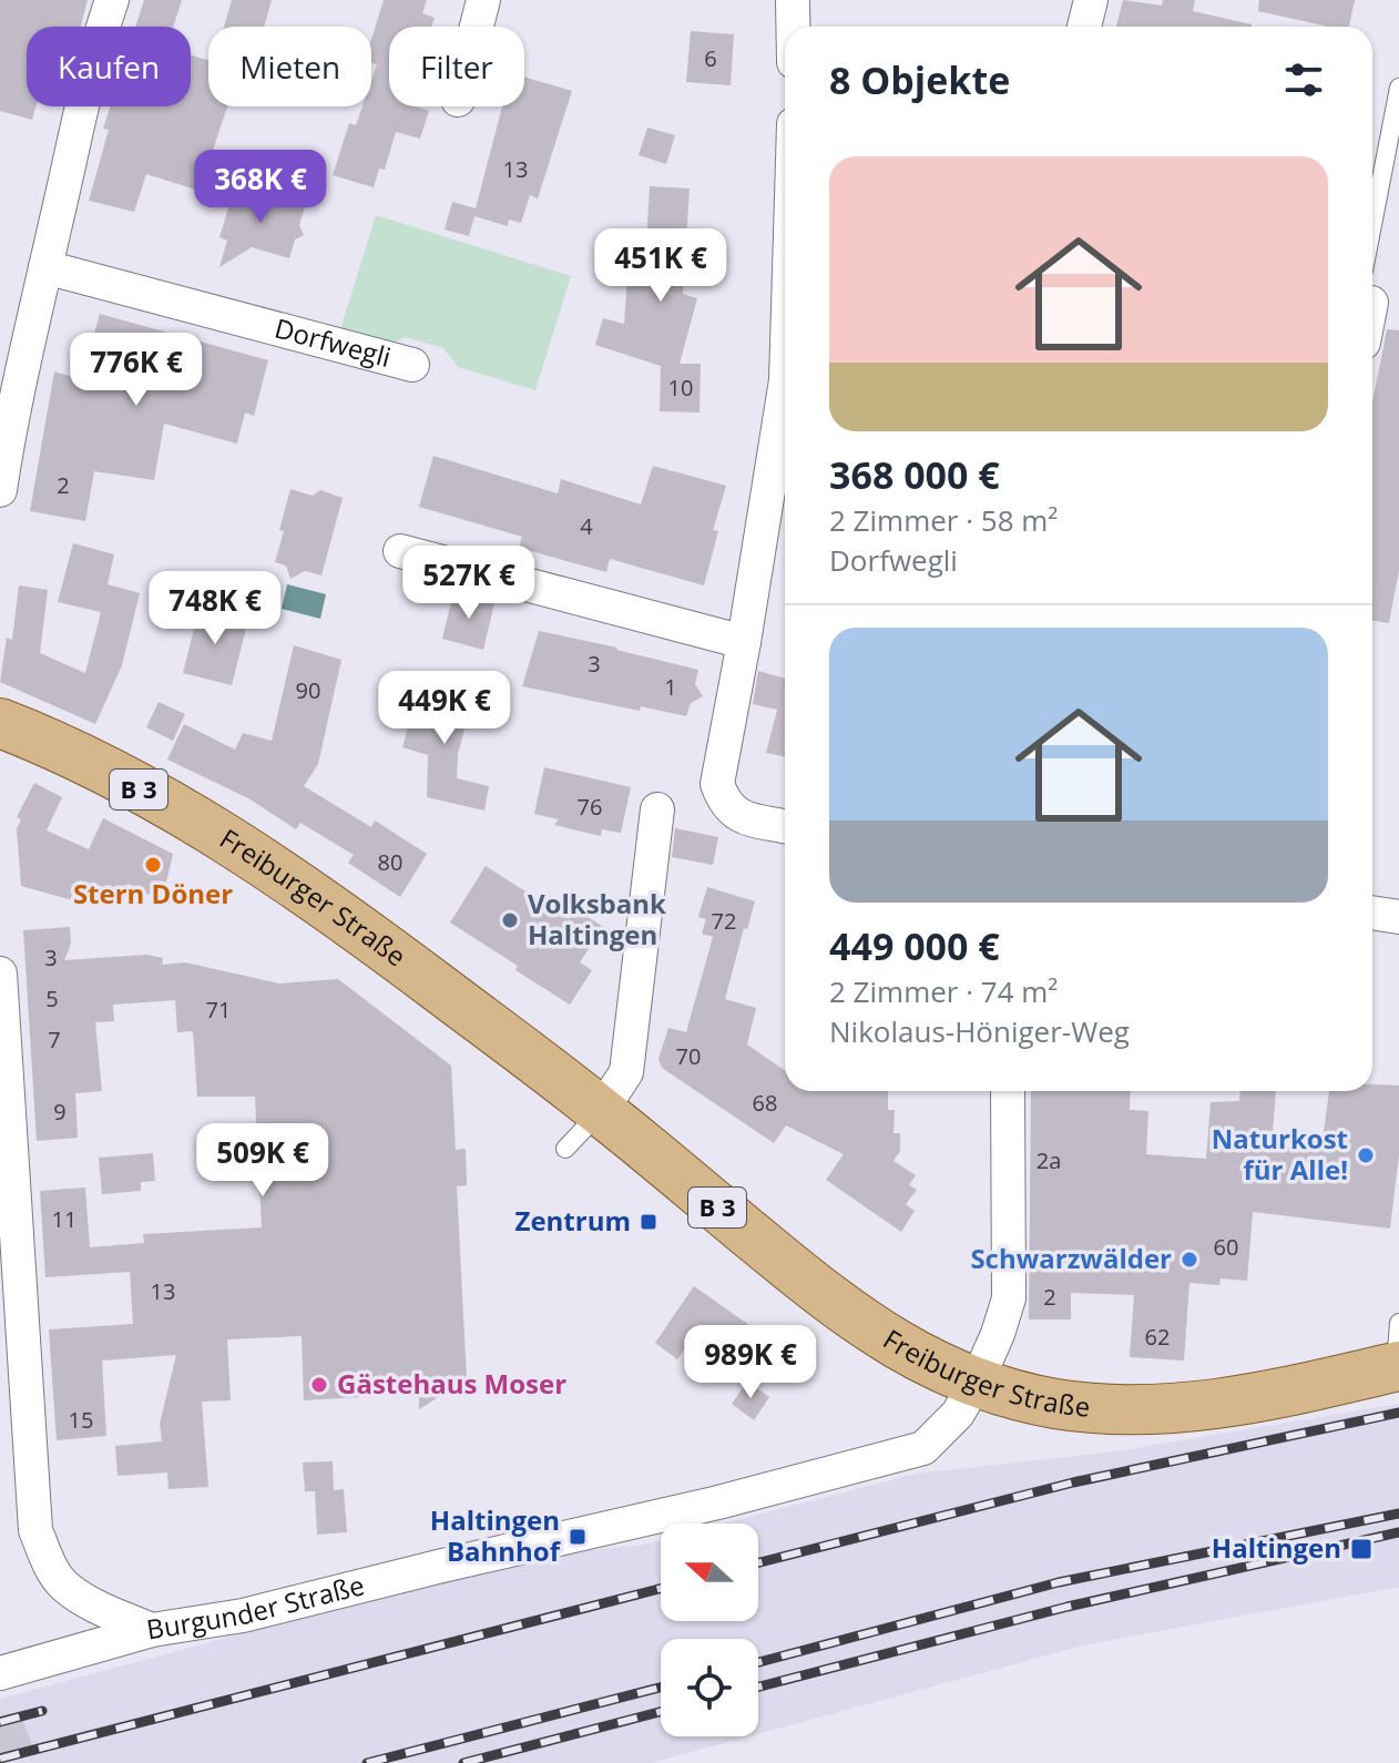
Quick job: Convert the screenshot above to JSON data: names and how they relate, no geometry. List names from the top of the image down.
{
  "streets": {
    "main road": ["B 3", "Freiburger Straße"],
    "street": ["Dorfwegli", "Burgunder Straße"]
  },
  "crossings": [
    ["Freiburger Straße", "Burgunder Straße"]
  ],
  "places": {
    "other": [
      "Stern Döner",
      "Volksbank Haltingen",
      "Naturkost für Alle!",
      "Schwarzwälder",
      "Gästehaus Moser"
    ],
    "transit": ["Zentrum", "Haltingen Bahnhof", "Haltingen"]
  },
  "house_numbers": [
    "6",
    "13",
    "10",
    "2",
    "4",
    "3",
    "1",
    "90",
    "76",
    "80",
    "72",
    "3",
    "5",
    "71",
    "7",
    "70",
    "68",
    "9",
    "2a",
    "11",
    "60",
    "13",
    "2",
    "62",
    "15"
  ],
  "north": "left",
  "page": {
    "chip": ["Kaufen", "Mieten", "Filter"],
    "heading": "8 Objekte",
    "list": [
      {
        "name": "368 000 €",
        "note": "2 Zimmer · 58 m² · Dorfwegli"
      },
      {
        "name": "449 000 €",
        "note": "2 Zimmer · 74 m² · Nikolaus-Höniger-Weg"
      }
    ],
    "price": [
      "368K €",
      "451K €",
      "776K €",
      "527K €",
      "748K €",
      "449K €",
      "509K €",
      "989K €"
    ]
  }
}
